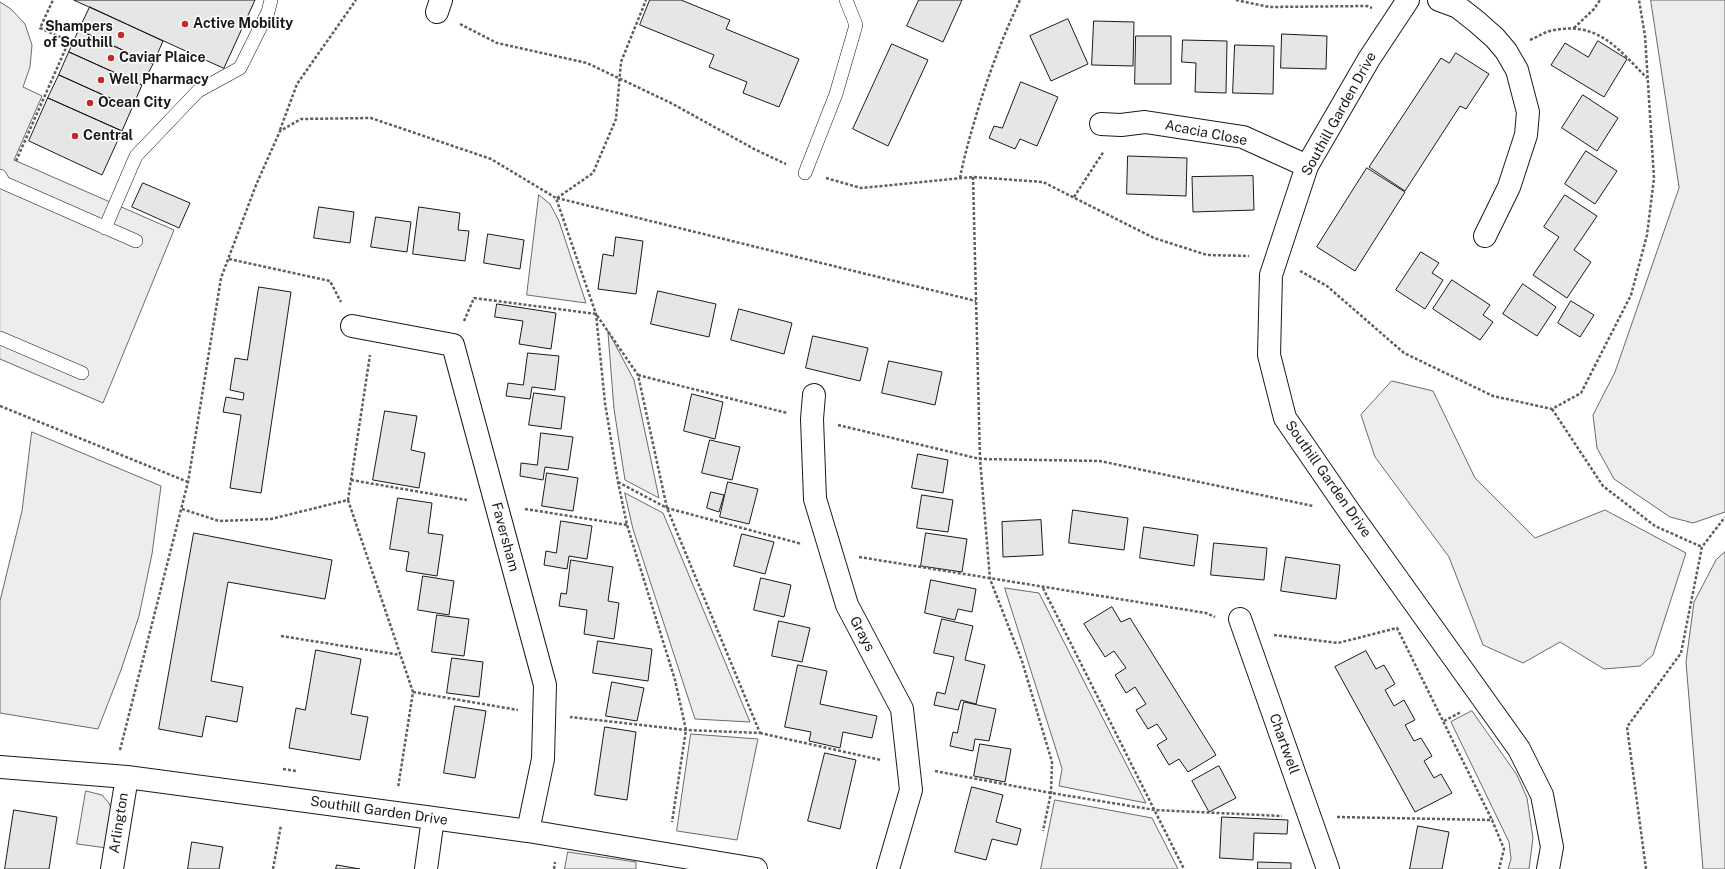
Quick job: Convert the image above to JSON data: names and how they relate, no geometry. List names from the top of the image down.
{
  "streets": {
    "street": [
      "Southill Garden Drive",
      "Acacia Close",
      "Faversham",
      "Grays",
      "Chartwell",
      "Arlington"
    ]
  },
  "crossings": [
    ["Southill Garden Drive", "Acacia Close"],
    ["Southill Garden Drive", "Faversham"],
    ["Southill Garden Drive", "Arlington"]
  ],
  "places": [
    "Active Mobility",
    "Shampers of Southill",
    "Caviar Plaice",
    "Well Pharmacy",
    "Ocean City",
    "Central"
  ]
}
